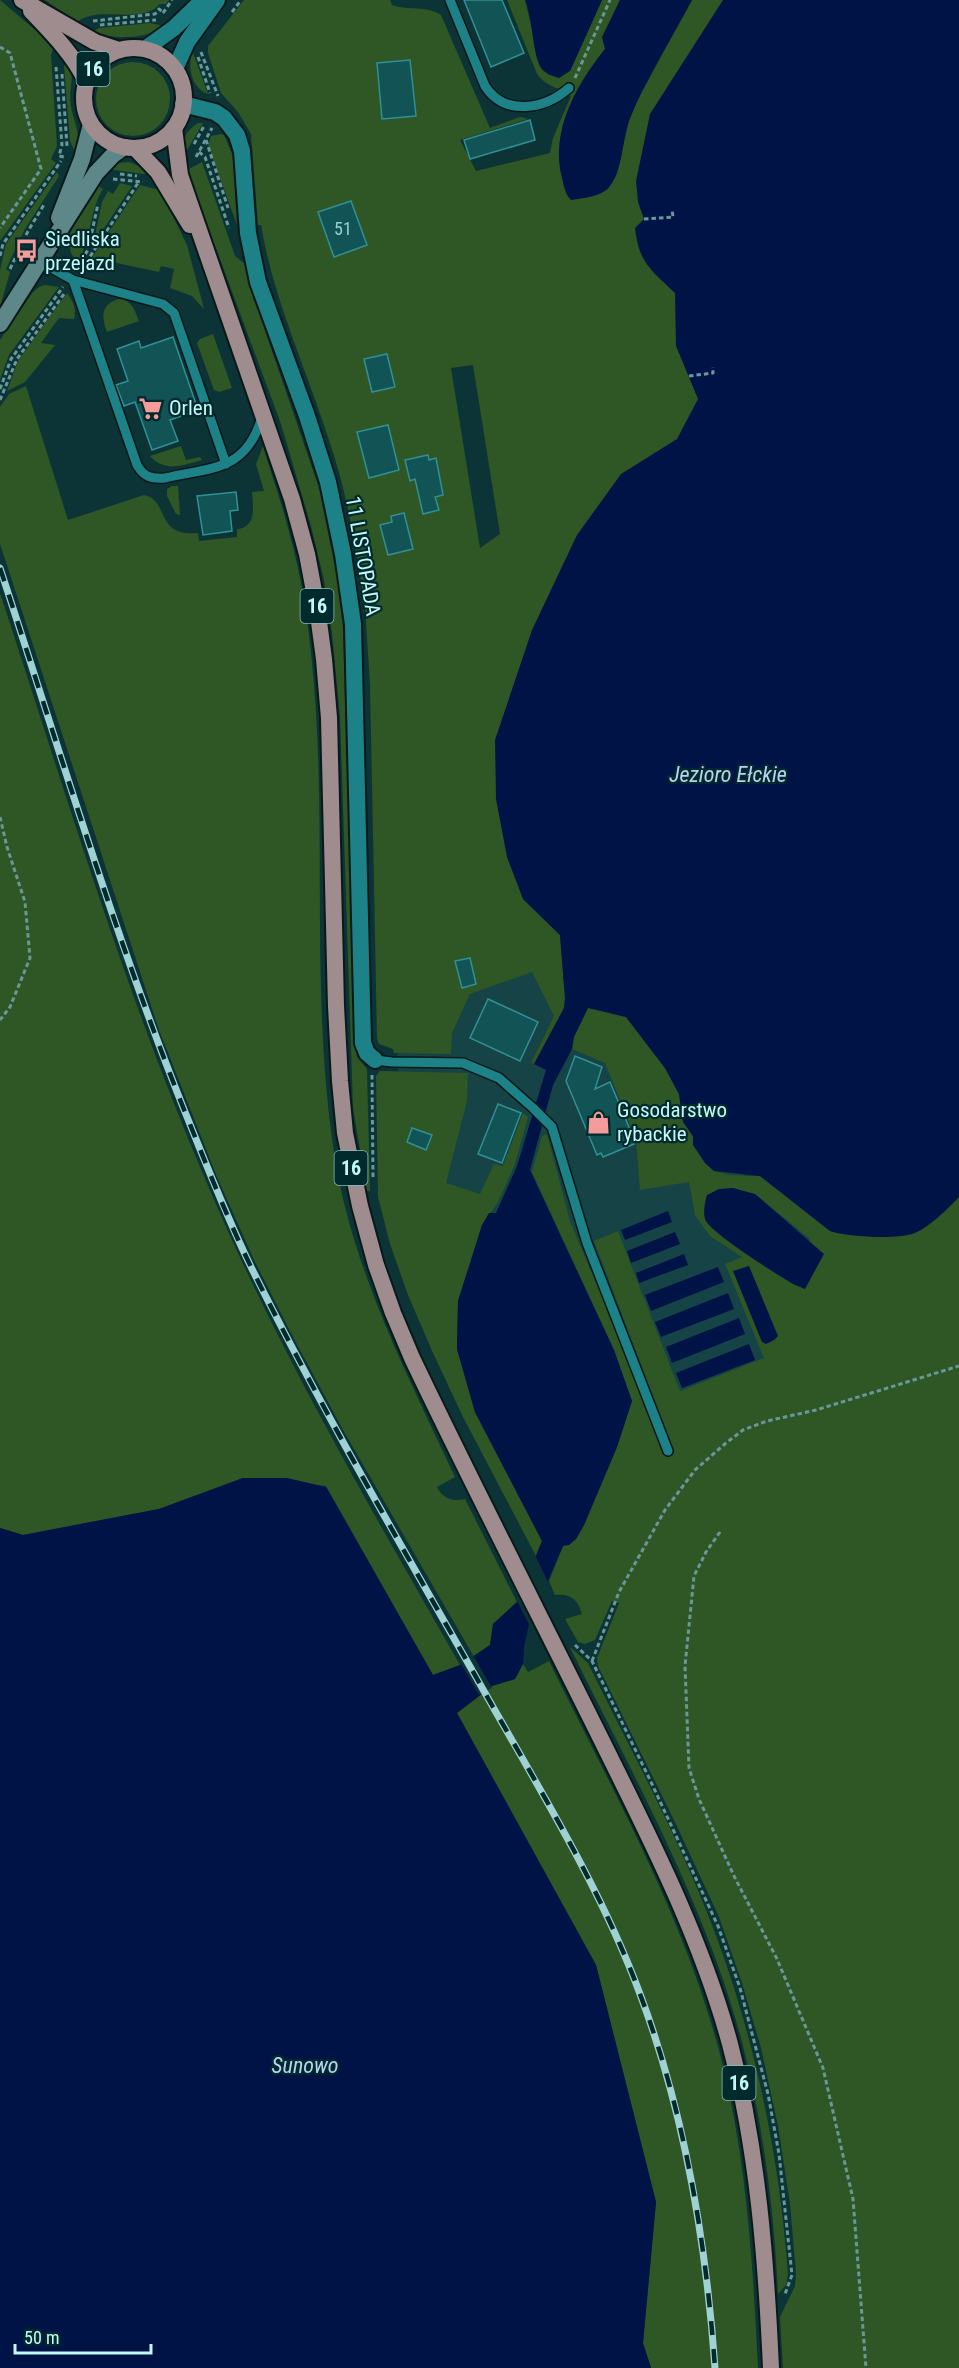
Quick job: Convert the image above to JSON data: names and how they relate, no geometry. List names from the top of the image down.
{
  "streets": {
    "main road": ["16"],
    "street": ["11 LISTOPADA"]
  },
  "crossings": [
    ["16", "11 LISTOPADA"]
  ],
  "water": ["Jezioro Ełckie", "Sunowo"],
  "places": {
    "bus stop": ["Siedliska przejazd"],
    "supermarket": ["Orlen"],
    "shop": ["Gosodarstwo rybackie"]
  },
  "house_numbers": ["51"],
  "scale_bar": "50 m"
}
